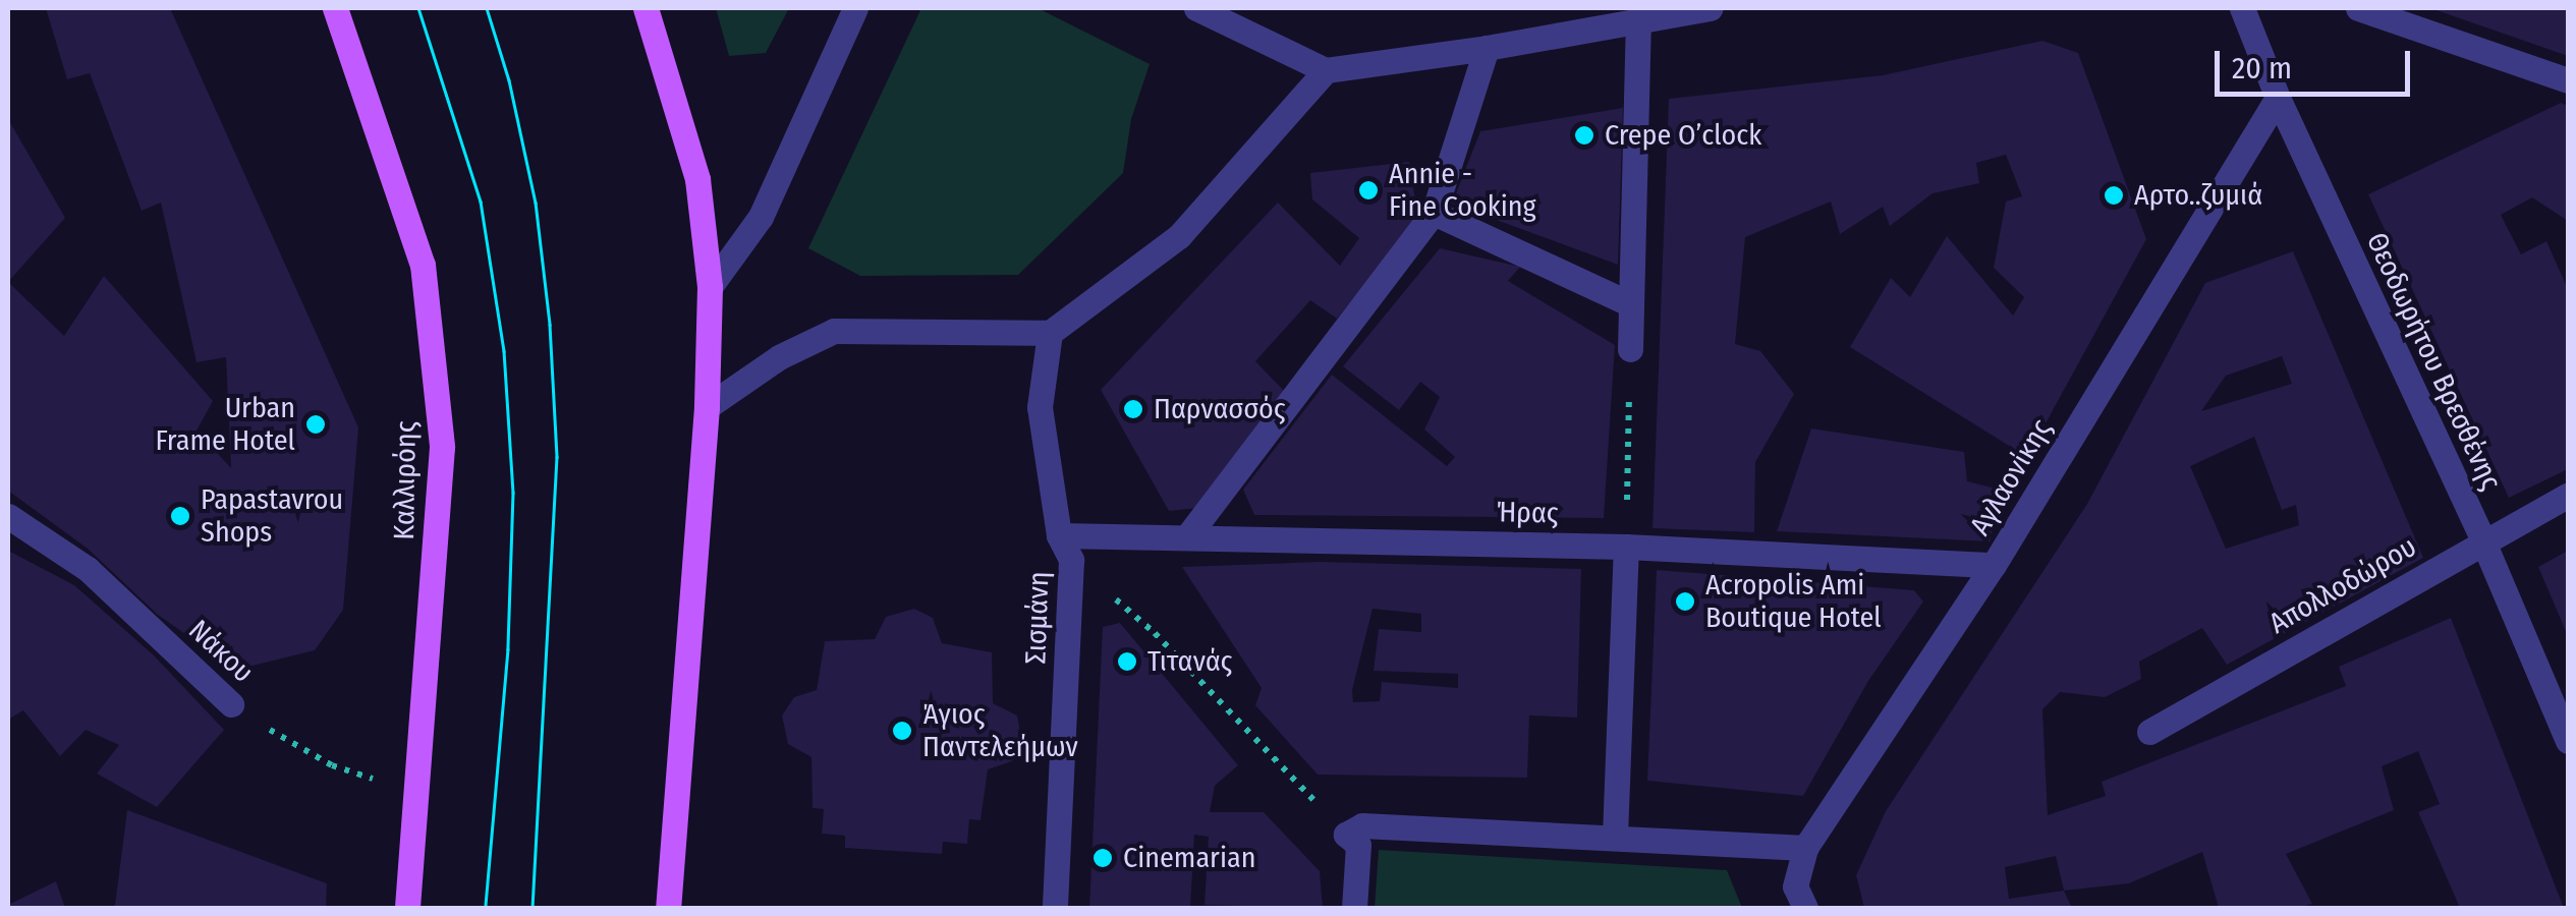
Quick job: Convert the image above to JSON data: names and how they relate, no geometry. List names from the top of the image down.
{
  "streets": {
    "main road": ["Καλλιρόης"],
    "street": [
      "Θεοδωρήτου Βρεσθένης",
      "Αγλαονίκης",
      "Ήρας",
      "Απολλοδώρου",
      "Σισμάνη",
      "Νάκου"
    ]
  },
  "crossings": [
    ["Θεοδωρήτου Βρεσθένης", "Αγλαονίκης"],
    ["Θεοδωρήτου Βρεσθένης", "Απολλοδώρου"],
    ["Αγλαονίκης", "Ήρας"],
    ["Καλλιρόης", "Νάκου"],
    ["Ήρας", "Σισμάνη"]
  ],
  "places": [
    "Crepe O’clock",
    "Annie - Fine Cooking",
    "Αρτο..ζυμιά",
    "Παρνασσός",
    "Urban Frame Hotel",
    "Papastavrou Shops",
    "Acropolis Ami Boutique Hotel",
    "Τιτανάς",
    "Άγιος Παντελεήμων",
    "Cinemarian"
  ],
  "scale_bar": "20 m"
}
